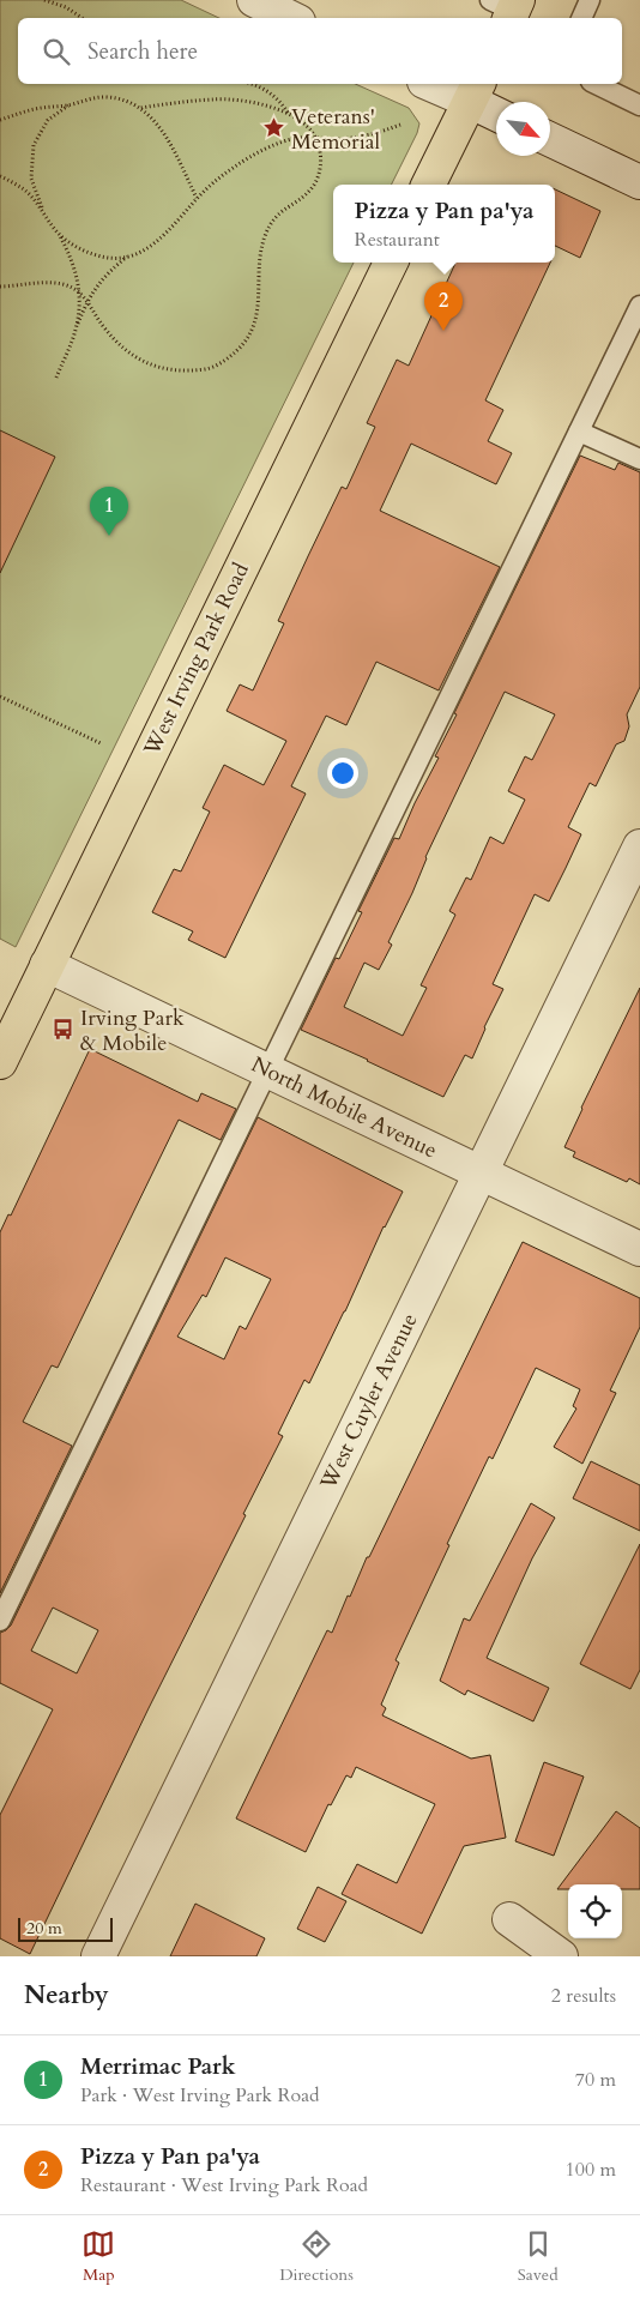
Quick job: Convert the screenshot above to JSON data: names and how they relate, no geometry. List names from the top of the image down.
{
  "streets": {
    "main road": ["West Irving Park Road"],
    "street": ["North Mobile Avenue", "West Cuyler Avenue"]
  },
  "crossings": [
    ["West Irving Park Road", "North Mobile Avenue"],
    ["North Mobile Avenue", "West Cuyler Avenue"]
  ],
  "places": {
    "place": ["Veterans' Memorial"],
    "bus stop": ["Irving Park & Mobile"]
  },
  "scale_bar": "20 m",
  "north": "bottom right",
  "page": {
    "search": "Search here",
    "popup": ["Pizza y Pan pa'ya", "Restaurant"],
    "pins": ["2", "1"],
    "scale": "20 m",
    "heading": ["Nearby", "2 results"],
    "list": [
      {
        "mark": "1",
        "name": "Merrimac Park",
        "note": "Park · West Irving Park Road",
        "value": "70 m"
      },
      {
        "mark": "2",
        "name": "Pizza y Pan pa'ya",
        "note": "Restaurant · West Irving Park Road",
        "value": "100 m"
      }
    ],
    "nav": ["Map", "Directions", "Saved"]
  }
}
